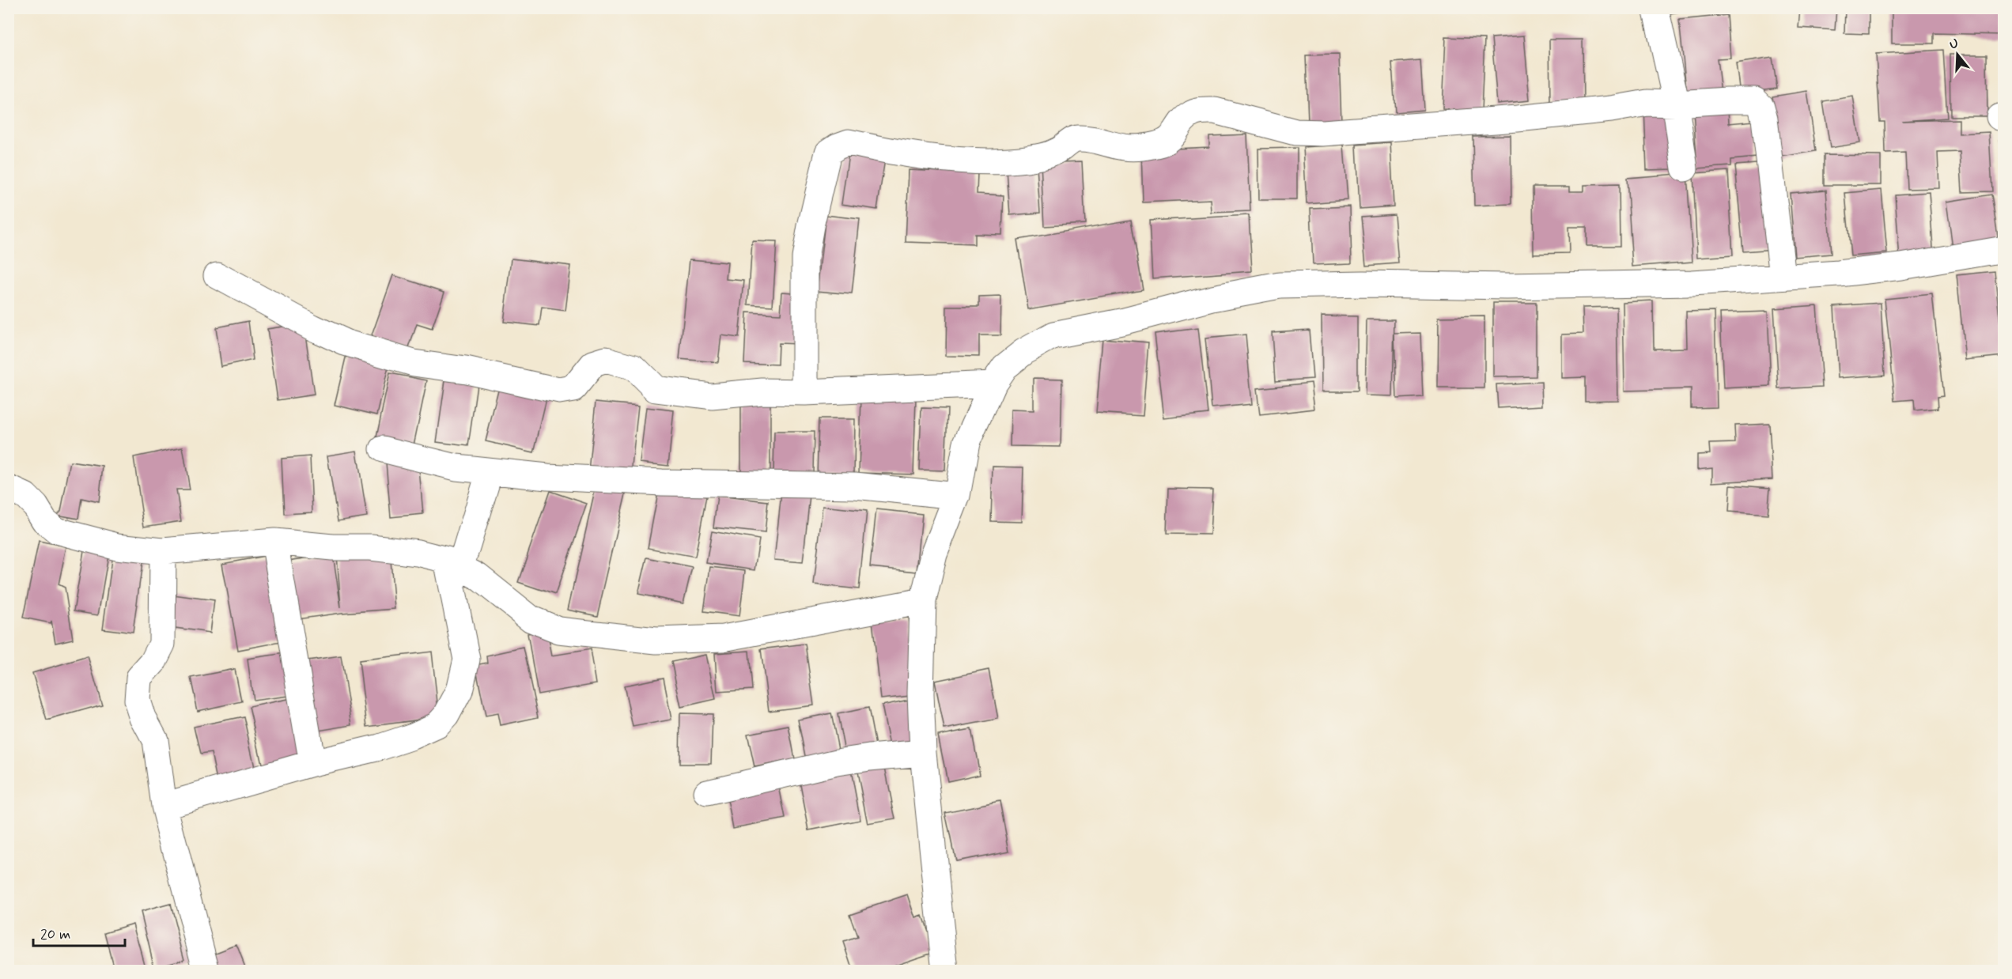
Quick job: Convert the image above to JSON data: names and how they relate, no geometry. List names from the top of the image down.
{
  "scale_bar": "20 m",
  "north": "top"
}
